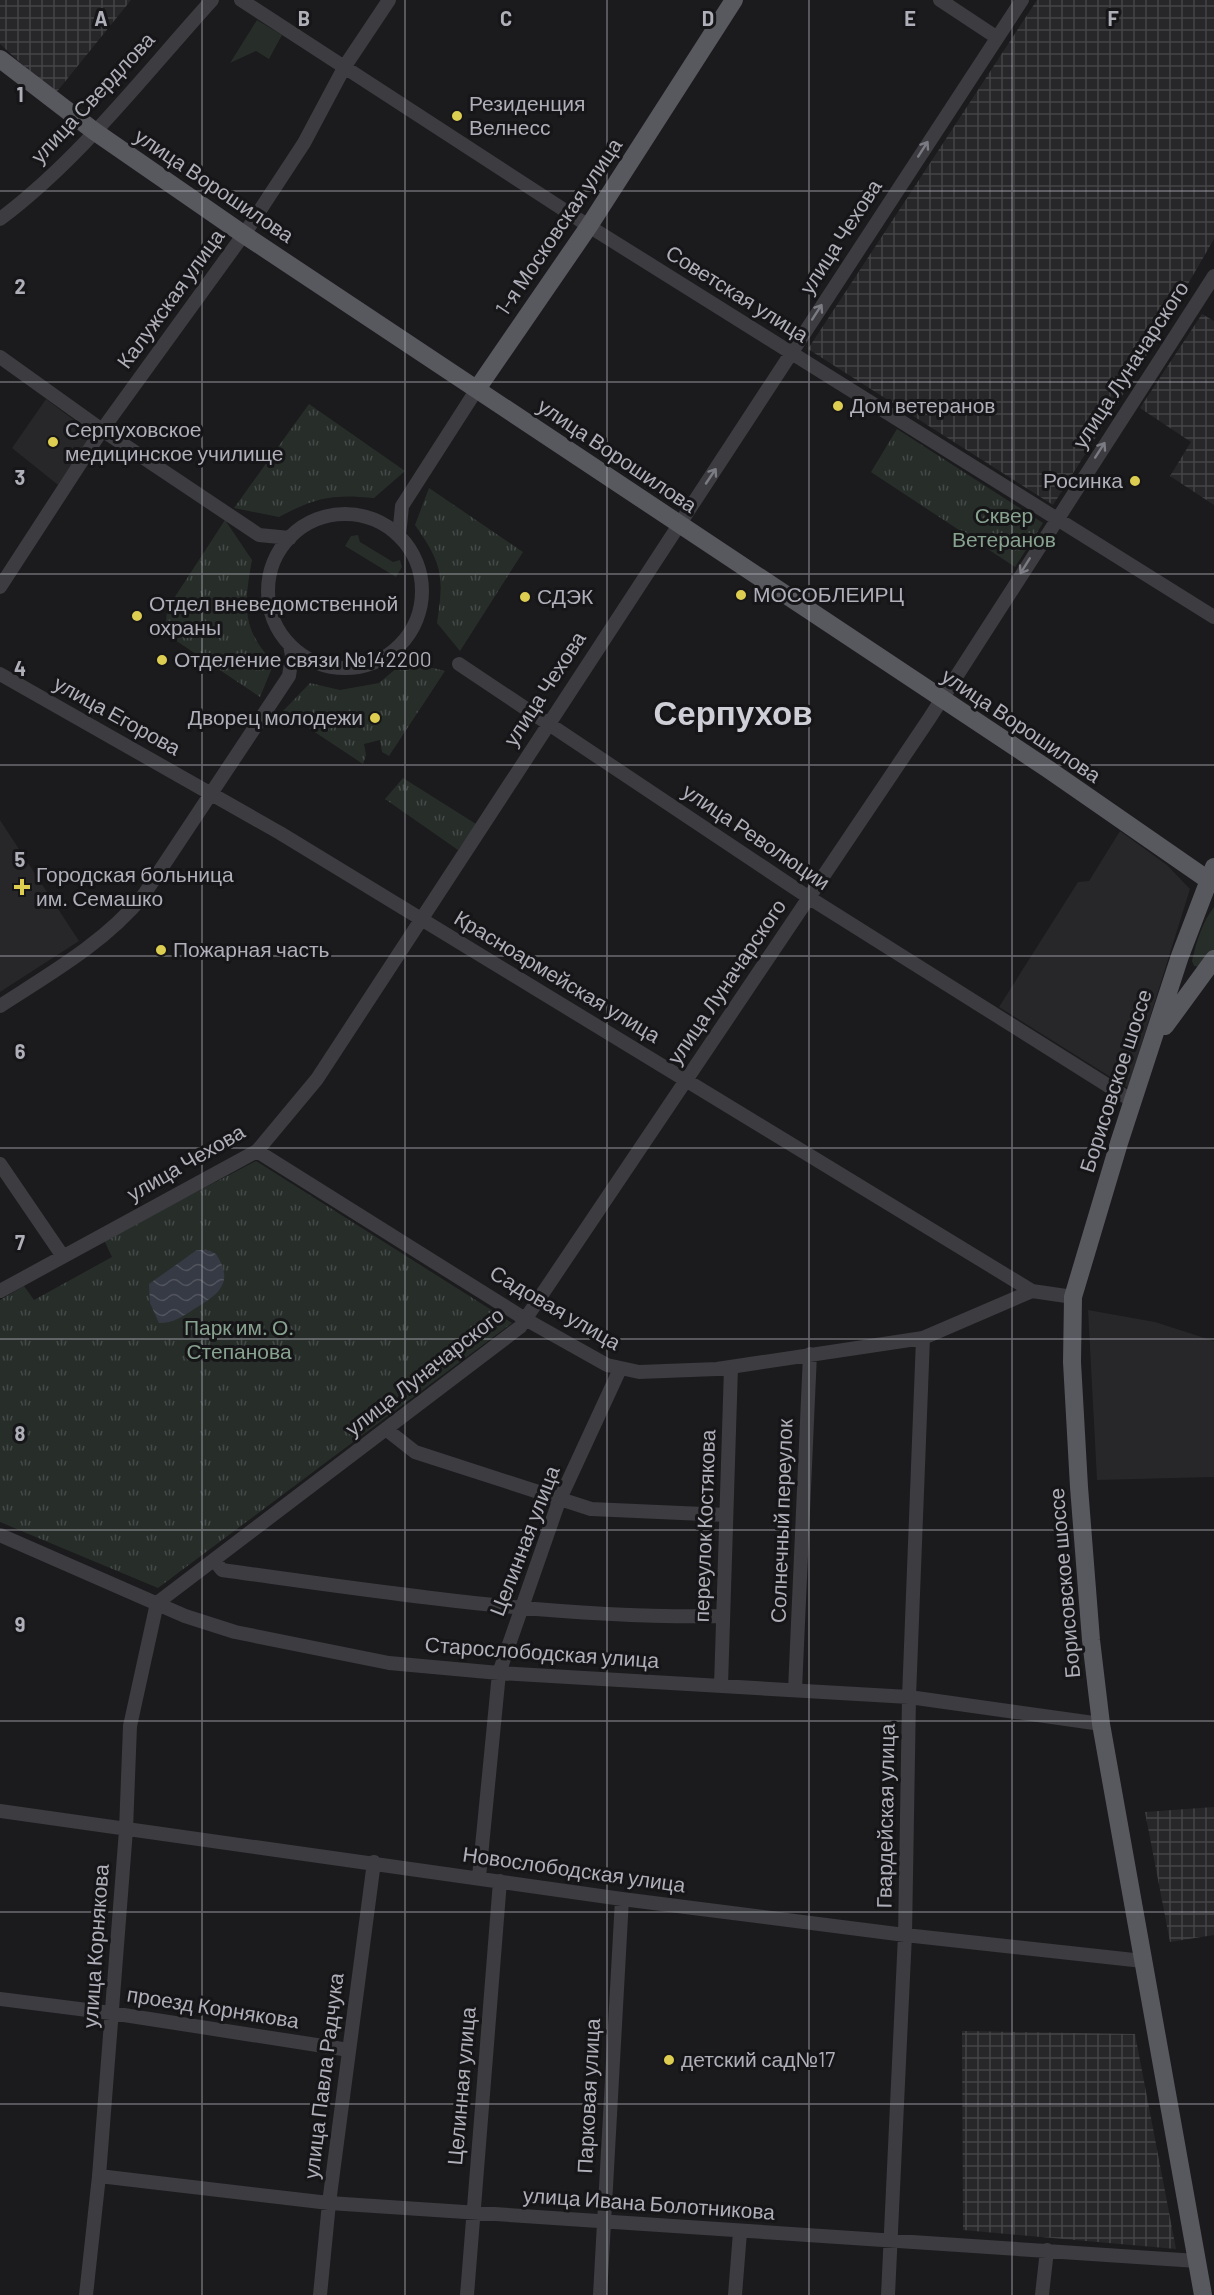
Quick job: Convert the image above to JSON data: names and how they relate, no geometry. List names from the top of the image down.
{
  "streets": {
    "main road": ["улица Ворошилова", "1-я Московская улица", "Борисовское шоссе"],
    "street": [
      "улица Свердлова",
      "улица Чехова",
      "Советская улица",
      "Калужская улица",
      "улица Луначарского",
      "улица Егорова",
      "улица Революции",
      "Красноармейская улица",
      "Садовая улица",
      "Солнечный переулок",
      "переулок Костякова",
      "Целинная улица",
      "Старослободская улица",
      "Гвардейская улица",
      "Новослободская улица",
      "улица Корнякова",
      "проезд Корнякова",
      "улица Павла Радчука",
      "Парковая улица",
      "улица Ивана Болотникова"
    ]
  },
  "crossings": [
    ["улица Свердлова", "улица Ворошилова"],
    ["улица Ворошилова", "1-я Московская улица"],
    ["улица Ворошилова", "улица Чехова"],
    ["улица Ворошилова", "Калужская улица"],
    ["улица Ворошилова", "улица Луначарского"],
    ["улица Ворошилова", "Борисовское шоссе"],
    ["1-я Московская улица", "Советская улица"],
    ["улица Чехова", "Советская улица"],
    ["улица Чехова", "улица Революции"],
    ["улица Чехова", "Красноармейская улица"],
    ["улица Чехова", "Садовая улица"],
    ["Советская улица", "Калужская улица"],
    ["Советская улица", "улица Луначарского"],
    ["улица Луначарского", "улица Революции"],
    ["улица Луначарского", "Красноармейская улица"],
    ["улица Луначарского", "Садовая улица"],
    ["улица Луначарского", "Старослободская улица"],
    ["улица Луначарского", "улица Корнякова"],
    ["улица Егорова", "Красноармейская улица"],
    ["улица Революции", "Борисовское шоссе"],
    ["Красноармейская улица", "Садовая улица"],
    ["Борисовское шоссе", "Старослободская улица"],
    ["Борисовское шоссе", "Новослободская улица"],
    ["Борисовское шоссе", "улица Ивана Болотникова"],
    ["Садовая улица", "Солнечный переулок"],
    ["Садовая улица", "переулок Костякова"],
    ["Садовая улица", "Целинная улица"],
    ["Садовая улица", "Гвардейская улица"],
    ["Солнечный переулок", "Старослободская улица"],
    ["переулок Костякова", "Старослободская улица"],
    ["Целинная улица", "Старослободская улица"],
    ["Целинная улица", "Новослободская улица"],
    ["Целинная улица", "улица Ивана Болотникова"],
    ["Старослободская улица", "Гвардейская улица"],
    ["Старослободская улица", "улица Корнякова"],
    ["Гвардейская улица", "Новослободская улица"],
    ["Гвардейская улица", "улица Ивана Болотникова"],
    ["Новослободская улица", "улица Корнякова"],
    ["Новослободская улица", "улица Павла Радчука"],
    ["Новослободская улица", "Парковая улица"],
    ["улица Корнякова", "проезд Корнякова"],
    ["улица Корнякова", "улица Ивана Болотникова"],
    ["проезд Корнякова", "улица Павла Радчука"],
    ["улица Павла Радчука", "улица Ивана Болотникова"],
    ["Парковая улица", "улица Ивана Болотникова"]
  ],
  "districts": ["Серпухов"],
  "parks": ["Сквер Ветеранов", "Парк им. О. Степанова"],
  "places": {
    "other": [
      "Резиденция Велнесс",
      "Дом ветеранов",
      "Серпуховское медицинское училище",
      "Росинка",
      "МОСОБЛЕИРЦ",
      "СДЭК",
      "Отдел вневедомственной охраны",
      "Отделение связи №142200",
      "Дворец молодежи",
      "Пожарная часть",
      "детский сад№17"
    ],
    "health": ["Городская больница им. Семашко"]
  },
  "grid": {
    "columns": [
      "A",
      "B",
      "C",
      "D",
      "E",
      "F"
    ],
    "rows": [
      "1",
      "2",
      "3",
      "4",
      "5",
      "6",
      "7",
      "8",
      "9"
    ]
  }
}
